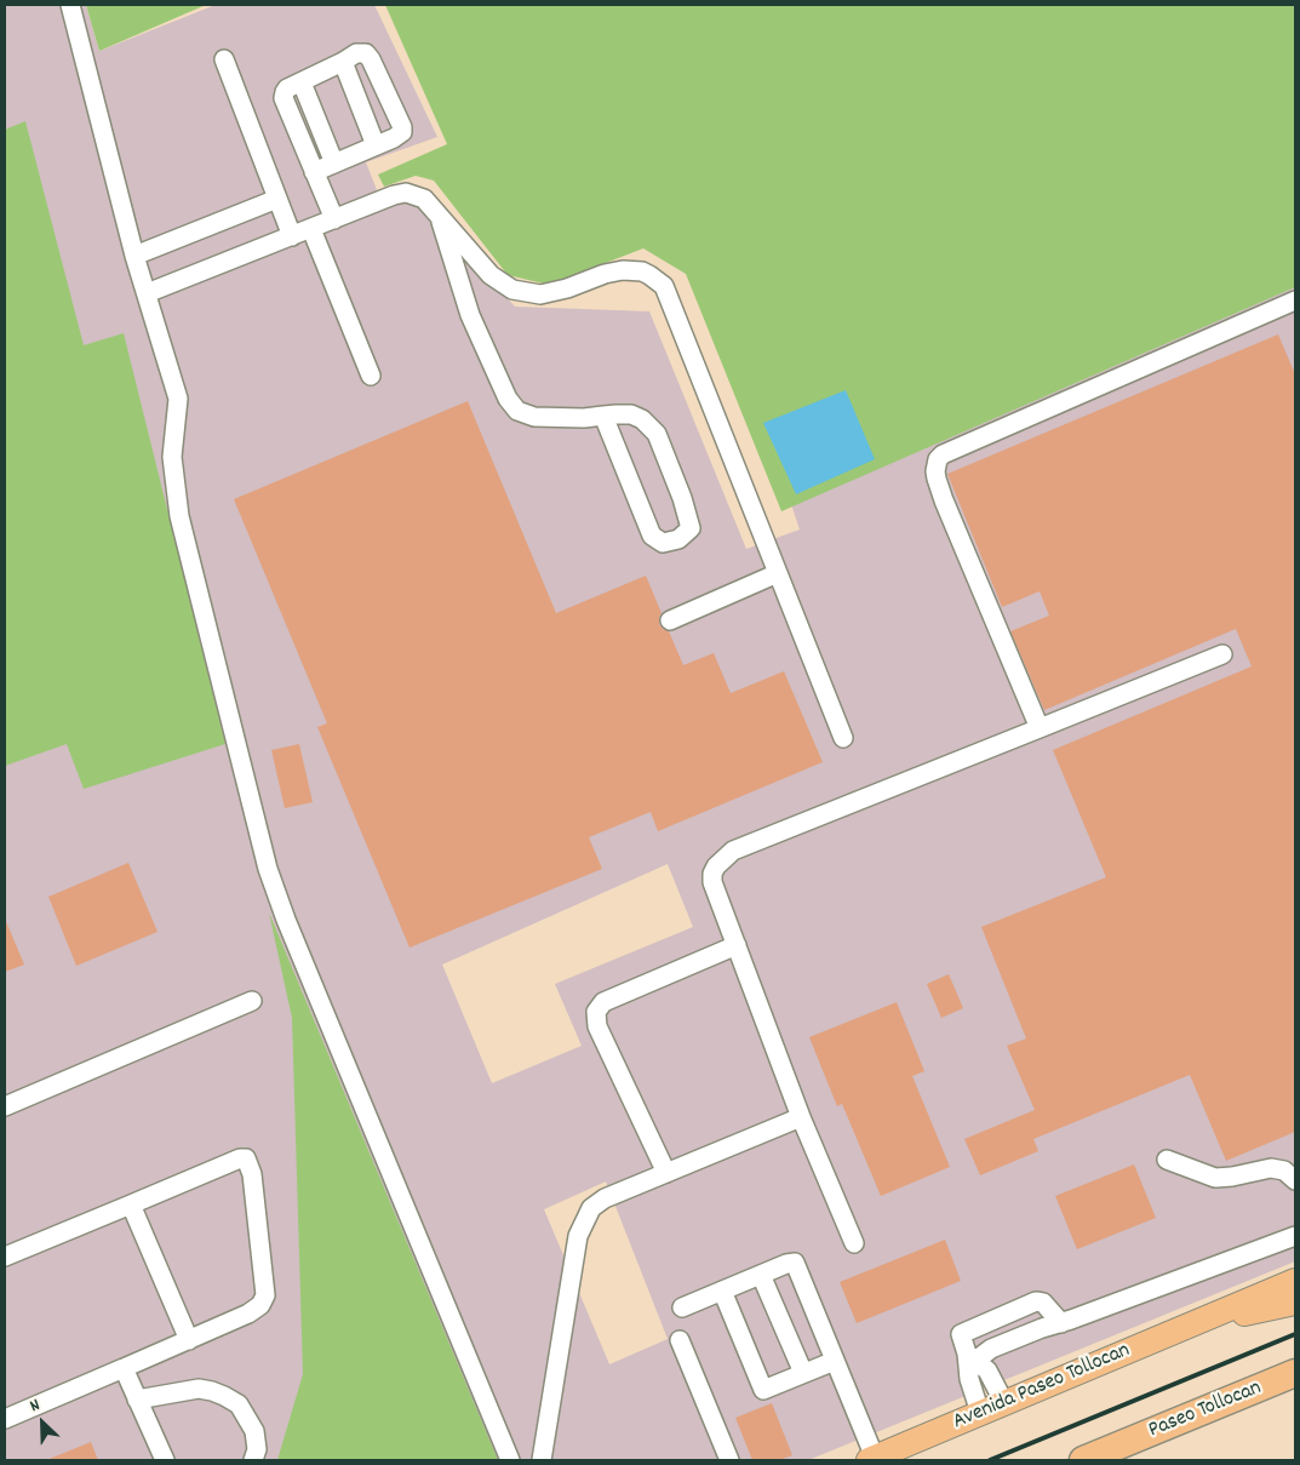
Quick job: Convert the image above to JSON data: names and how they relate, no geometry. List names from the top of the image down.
{
  "streets": {
    "highway": ["Paseo Tollocan"],
    "main road": ["Avenida Paseo Tollocan"]
  },
  "north": "top left"
}
